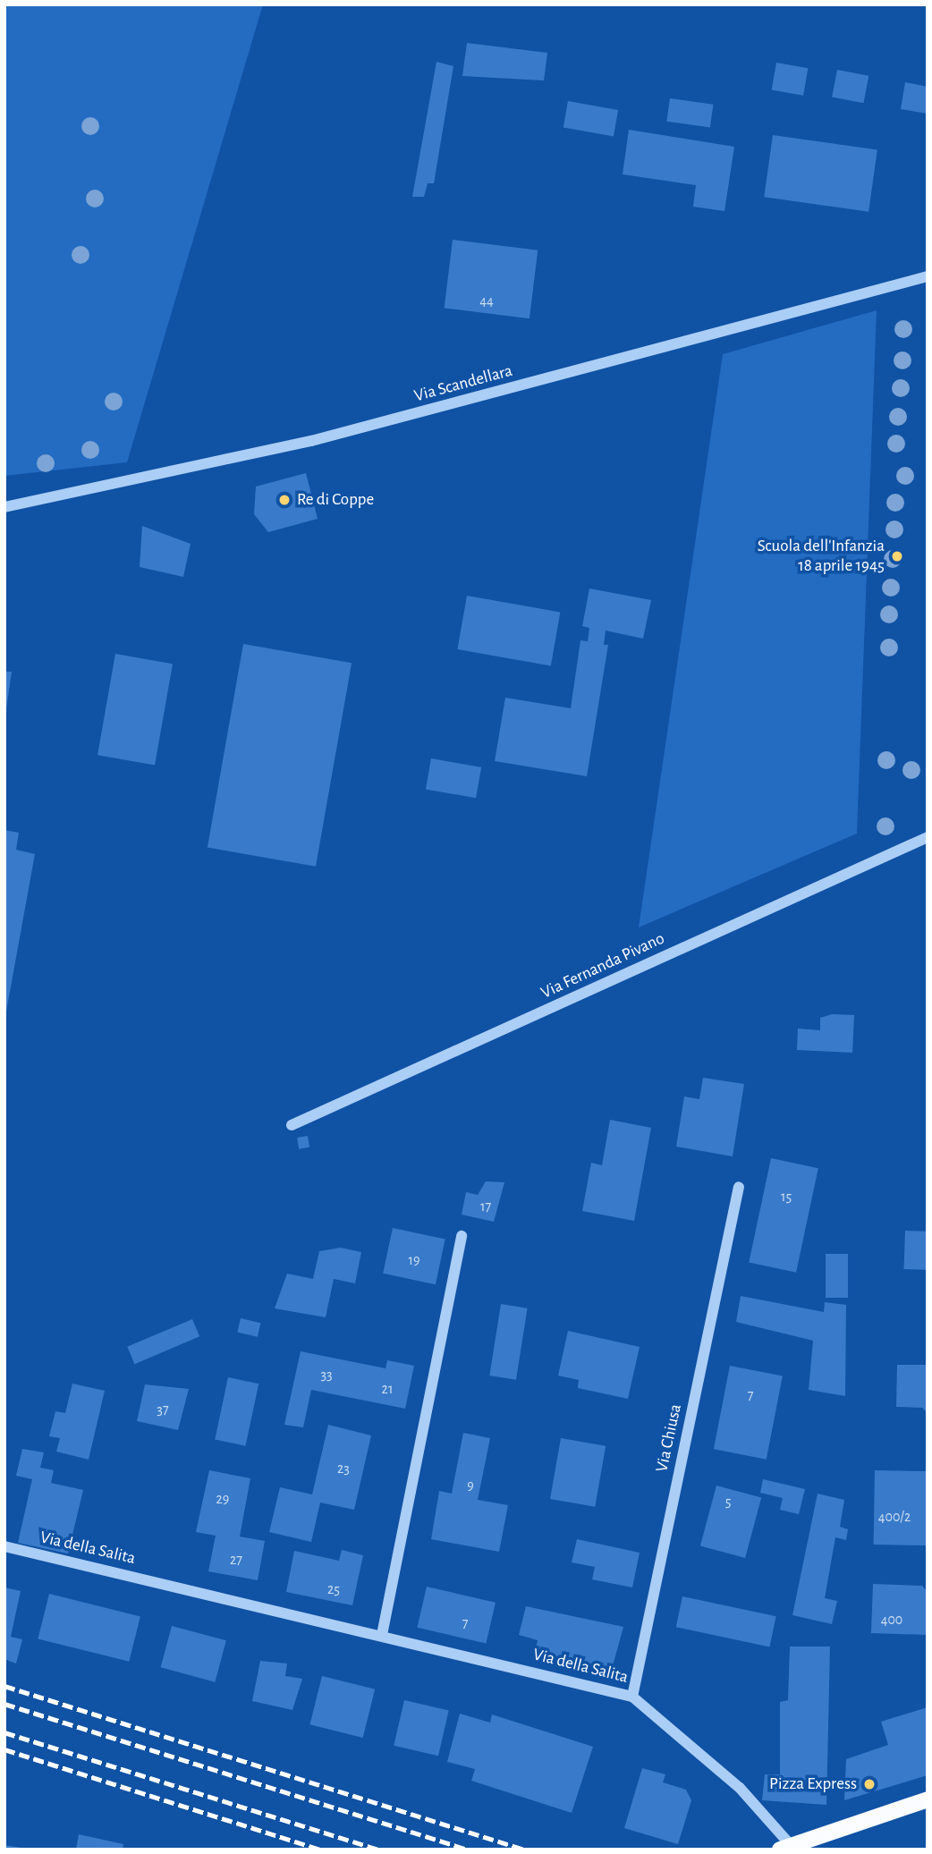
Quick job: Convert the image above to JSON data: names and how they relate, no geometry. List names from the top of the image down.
{
  "streets": {
    "street": [
      "Via Scandellara",
      "Via Fernanda Pivano",
      "Via Chiusa",
      "Via della Salita"
    ]
  },
  "crossings": [
    ["Via Chiusa", "Via della Salita"]
  ],
  "places": ["Re di Coppe", "Scuola dell'Infanzia 18 aprile 1945", "Pizza Express"],
  "house_numbers": [
    "44",
    "15",
    "17",
    "19",
    "33",
    "21",
    "7",
    "37",
    "23",
    "9",
    "29",
    "5",
    "400/2",
    "27",
    "25",
    "400",
    "7"
  ]
}
